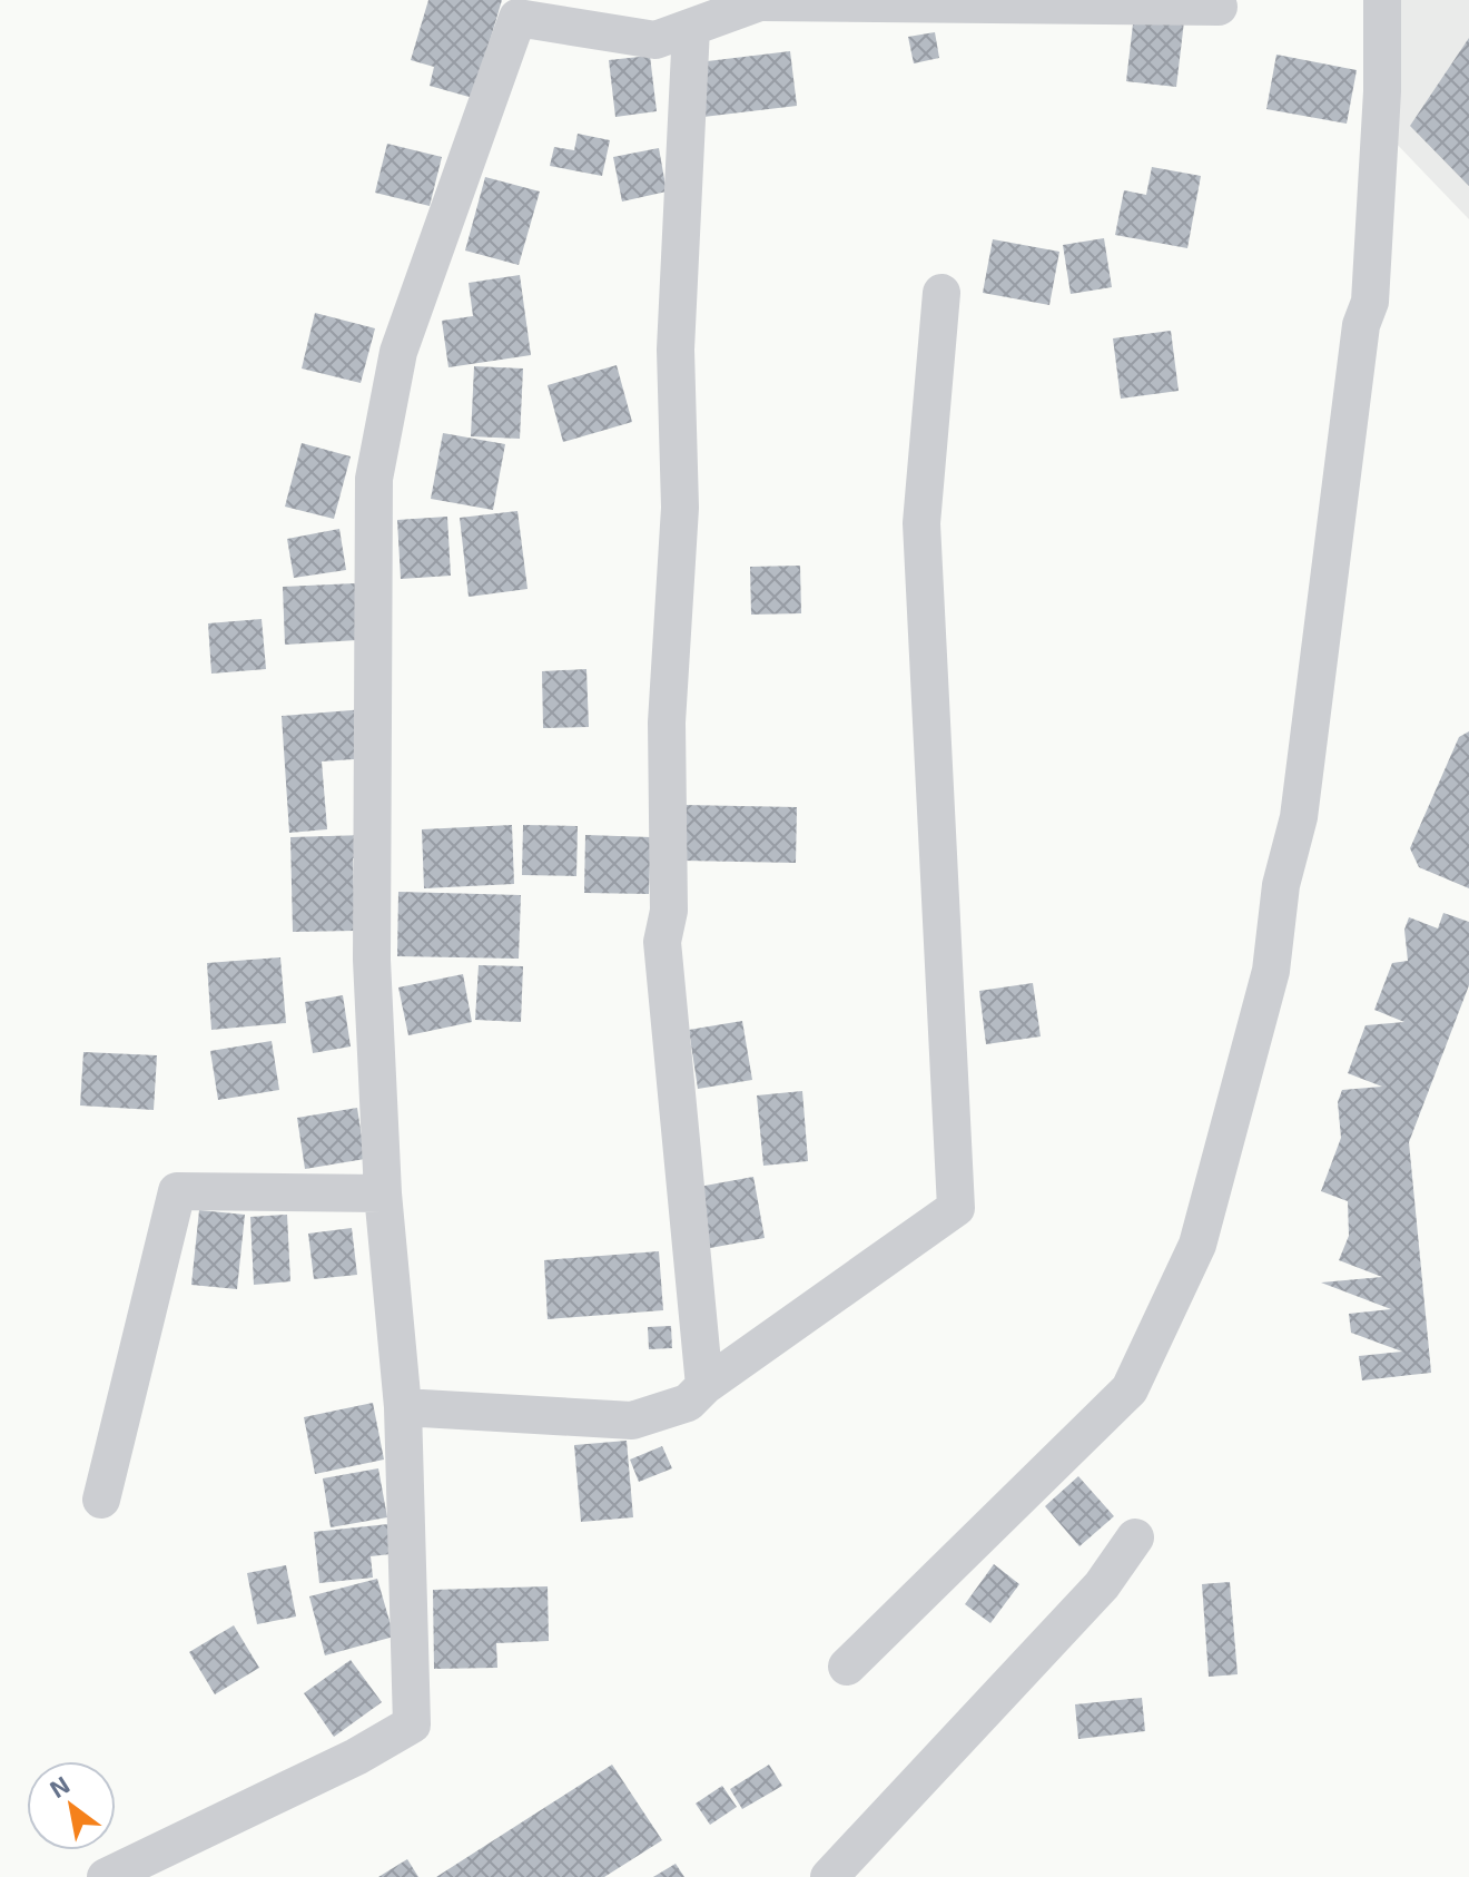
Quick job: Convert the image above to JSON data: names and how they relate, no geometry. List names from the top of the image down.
{
  "north": "top left"
}
